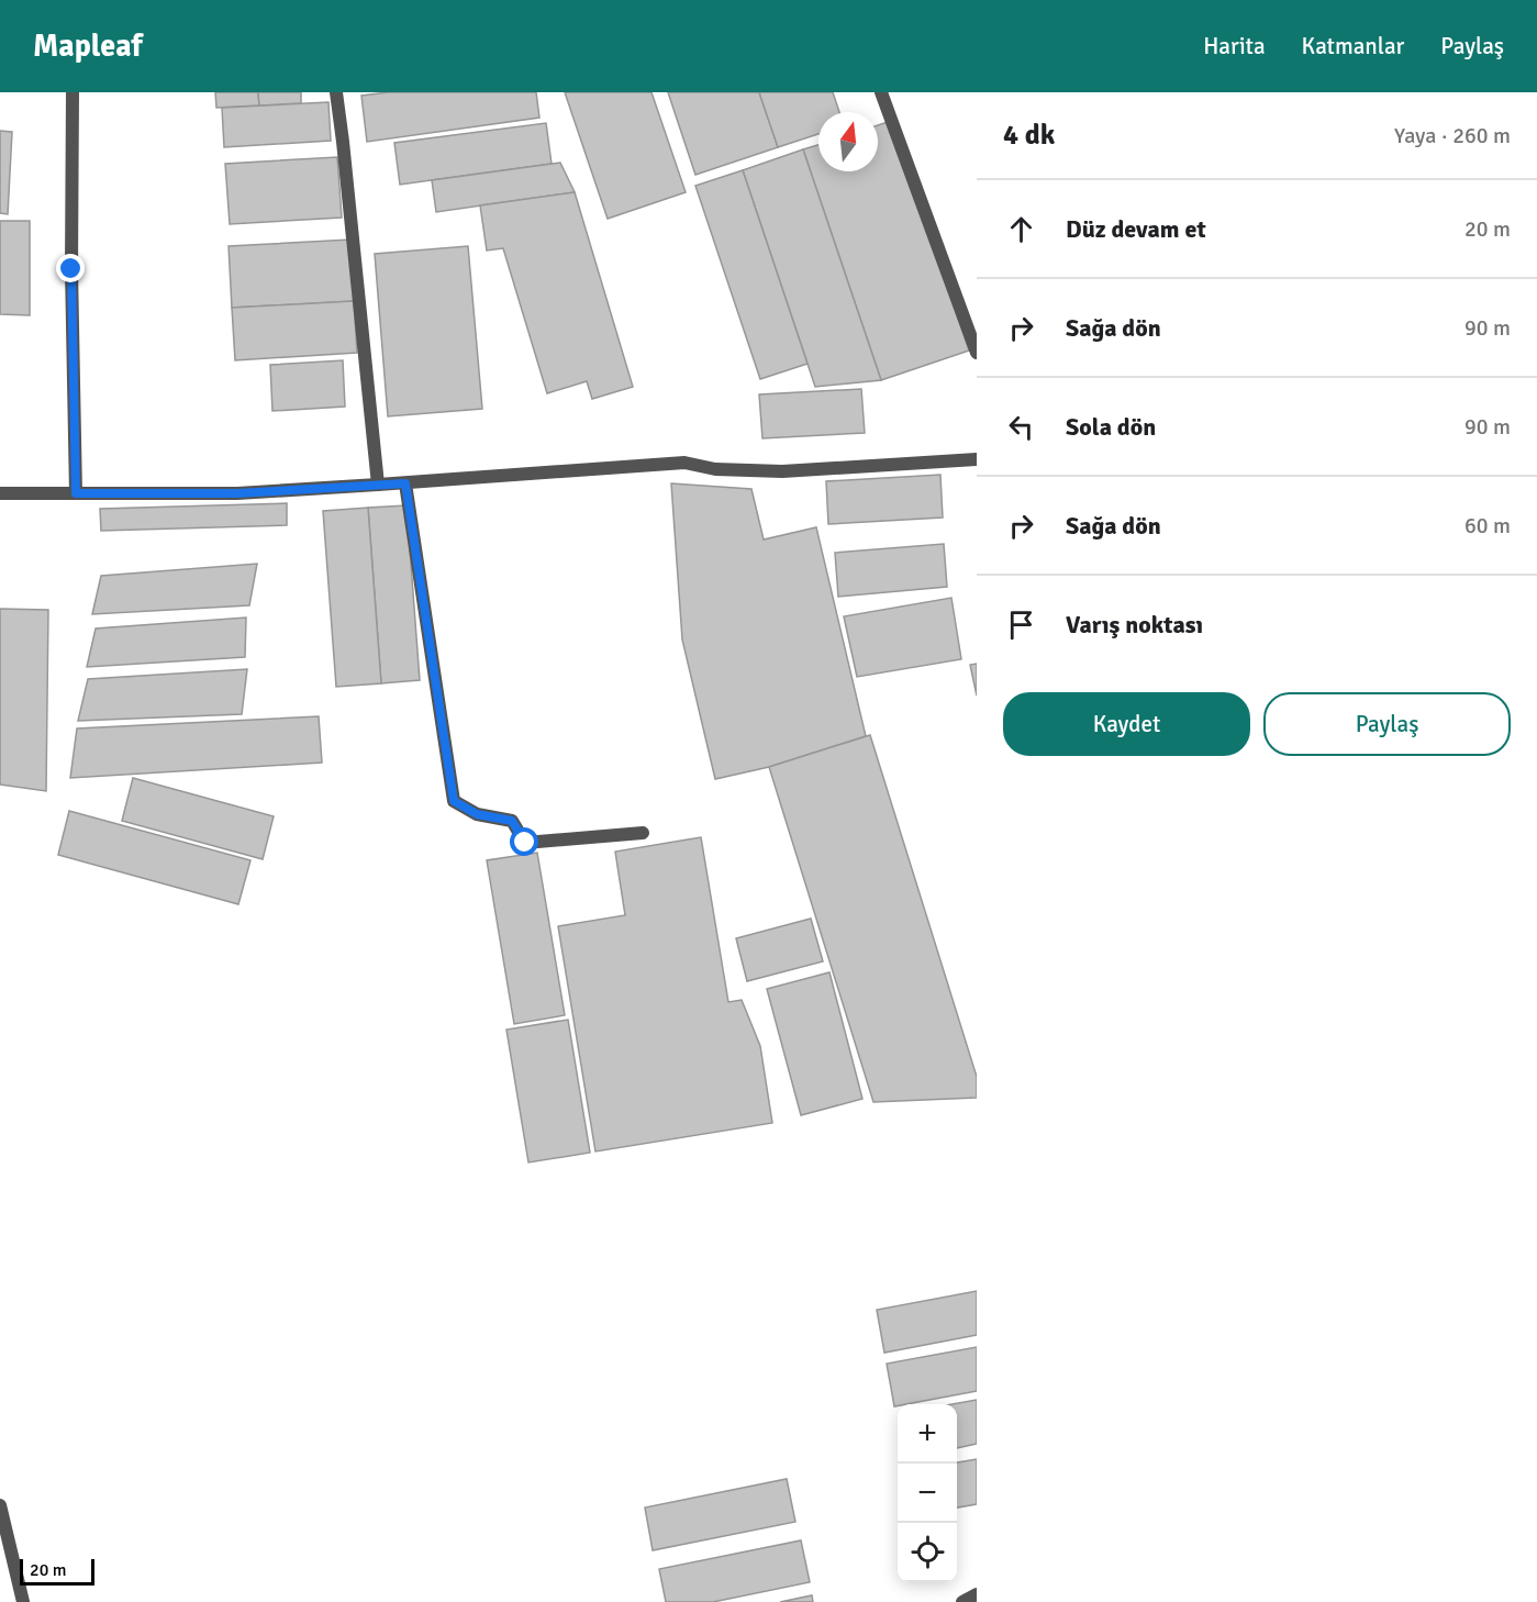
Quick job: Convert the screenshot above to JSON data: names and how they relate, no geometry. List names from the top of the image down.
{
  "scale_bar": "20 m",
  "north": "top",
  "page": {
    "header": "Mapleaf",
    "nav": ["Harita", "Katmanlar", "Paylaş"],
    "heading": ["4 dk", "Yaya · 260 m"],
    "list": [
      ["Düz devam et", "20 m"],
      ["Sağa dön", "90 m"],
      ["Sola dön", "90 m"],
      ["Sağa dön", "60 m"],
      "Varış noktası"
    ],
    "buttons": ["Kaydet", "Paylaş"],
    "map_buttons": ["+", "−"],
    "scale": "20 m"
  }
}
